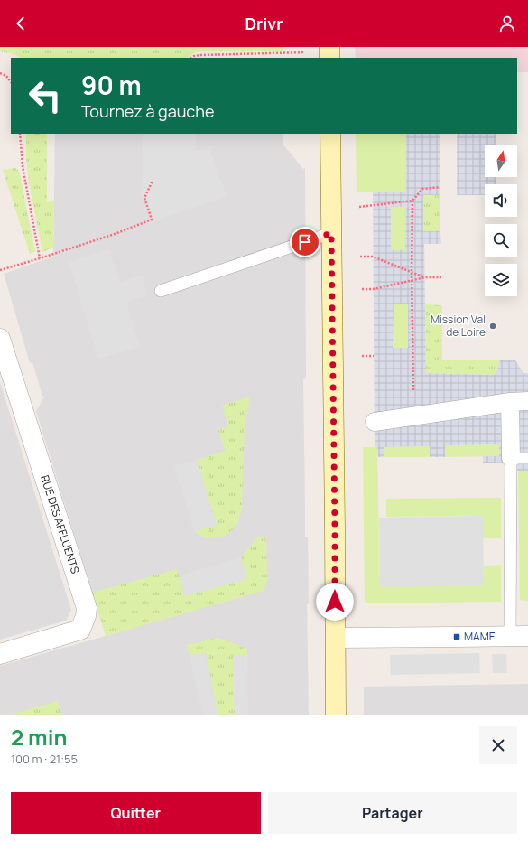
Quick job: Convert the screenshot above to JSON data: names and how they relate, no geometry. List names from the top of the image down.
{
  "streets": {
    "street": ["RUE DES AFFLUENTS"]
  },
  "places": {
    "other": ["Mission Val de Loire"],
    "transit": ["MAME"]
  },
  "north": "top",
  "page": {
    "header": "Drivr",
    "turn": ["90 m", "Tournez à gauche"],
    "heading": ["2 min", "100 m · 21:55"],
    "buttons": ["Quitter", "Partager"]
  }
}
